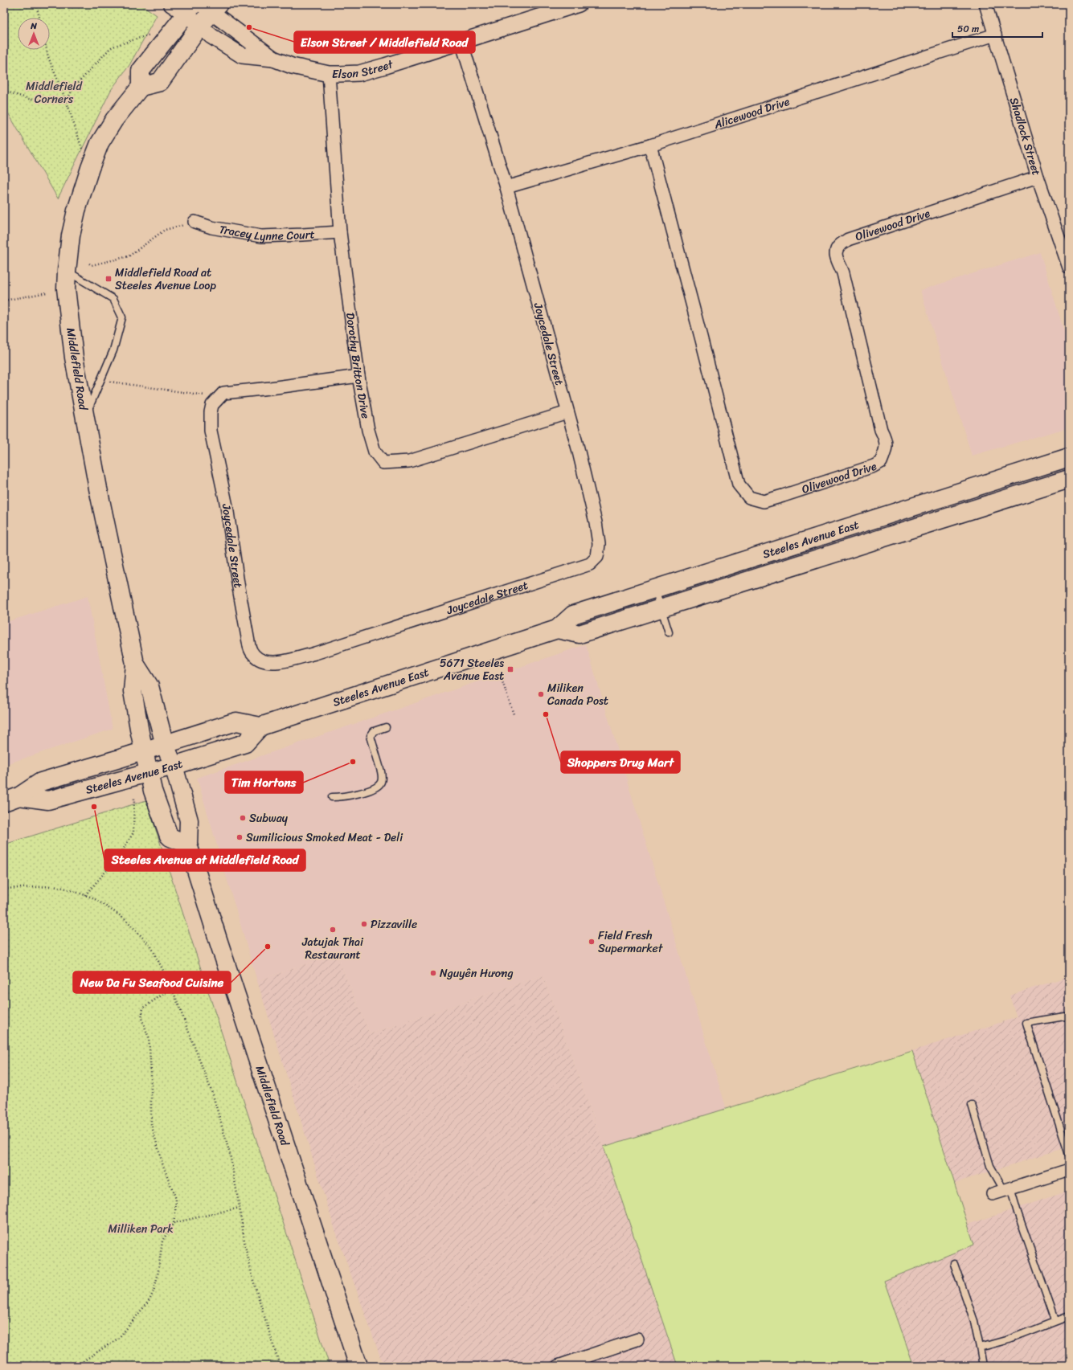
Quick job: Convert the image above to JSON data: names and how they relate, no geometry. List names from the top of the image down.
{
  "streets": {
    "main road": ["Middlefield Road", "Steeles Avenue East"],
    "street": [
      "Elson Street",
      "Alicewood Drive",
      "Shadlock Street",
      "Olivewood Drive",
      "Tracey Lynne Court",
      "Joycedale Street",
      "Dorothy Britton Drive"
    ]
  },
  "crossings": [
    ["Elson Street", "Joycedale Street"],
    ["Elson Street", "Dorothy Britton Drive"],
    ["Alicewood Drive", "Shadlock Street"],
    ["Alicewood Drive", "Olivewood Drive"],
    ["Alicewood Drive", "Joycedale Street"],
    ["Shadlock Street", "Olivewood Drive"],
    ["Tracey Lynne Court", "Dorothy Britton Drive"],
    ["Joycedale Street", "Dorothy Britton Drive"],
    ["Middlefield Road", "Steeles Avenue East"]
  ],
  "parks": ["Middlefield Corners", "Milliken Park"],
  "places": {
    "other": [
      "Elson Street / Middlefield Road",
      "Miliken Canada Post",
      "Shoppers Drug Mart",
      "Tim Hortons",
      "Steeles Avenue at Middlefield Road",
      "Subway",
      "Sumilicious Smoked Meat - Deli",
      "Pizzaville",
      "Jatujak Thai Restaurant",
      "Field Fresh Supermarket",
      "New Da Fu Seafood Cuisine",
      "Nguyên Hương"
    ],
    "transit": ["Middlefield Road at Steeles Avenue Loop", "5671 Steeles Avenue East"]
  },
  "scale_bar": "50 m",
  "north": "top"
}
